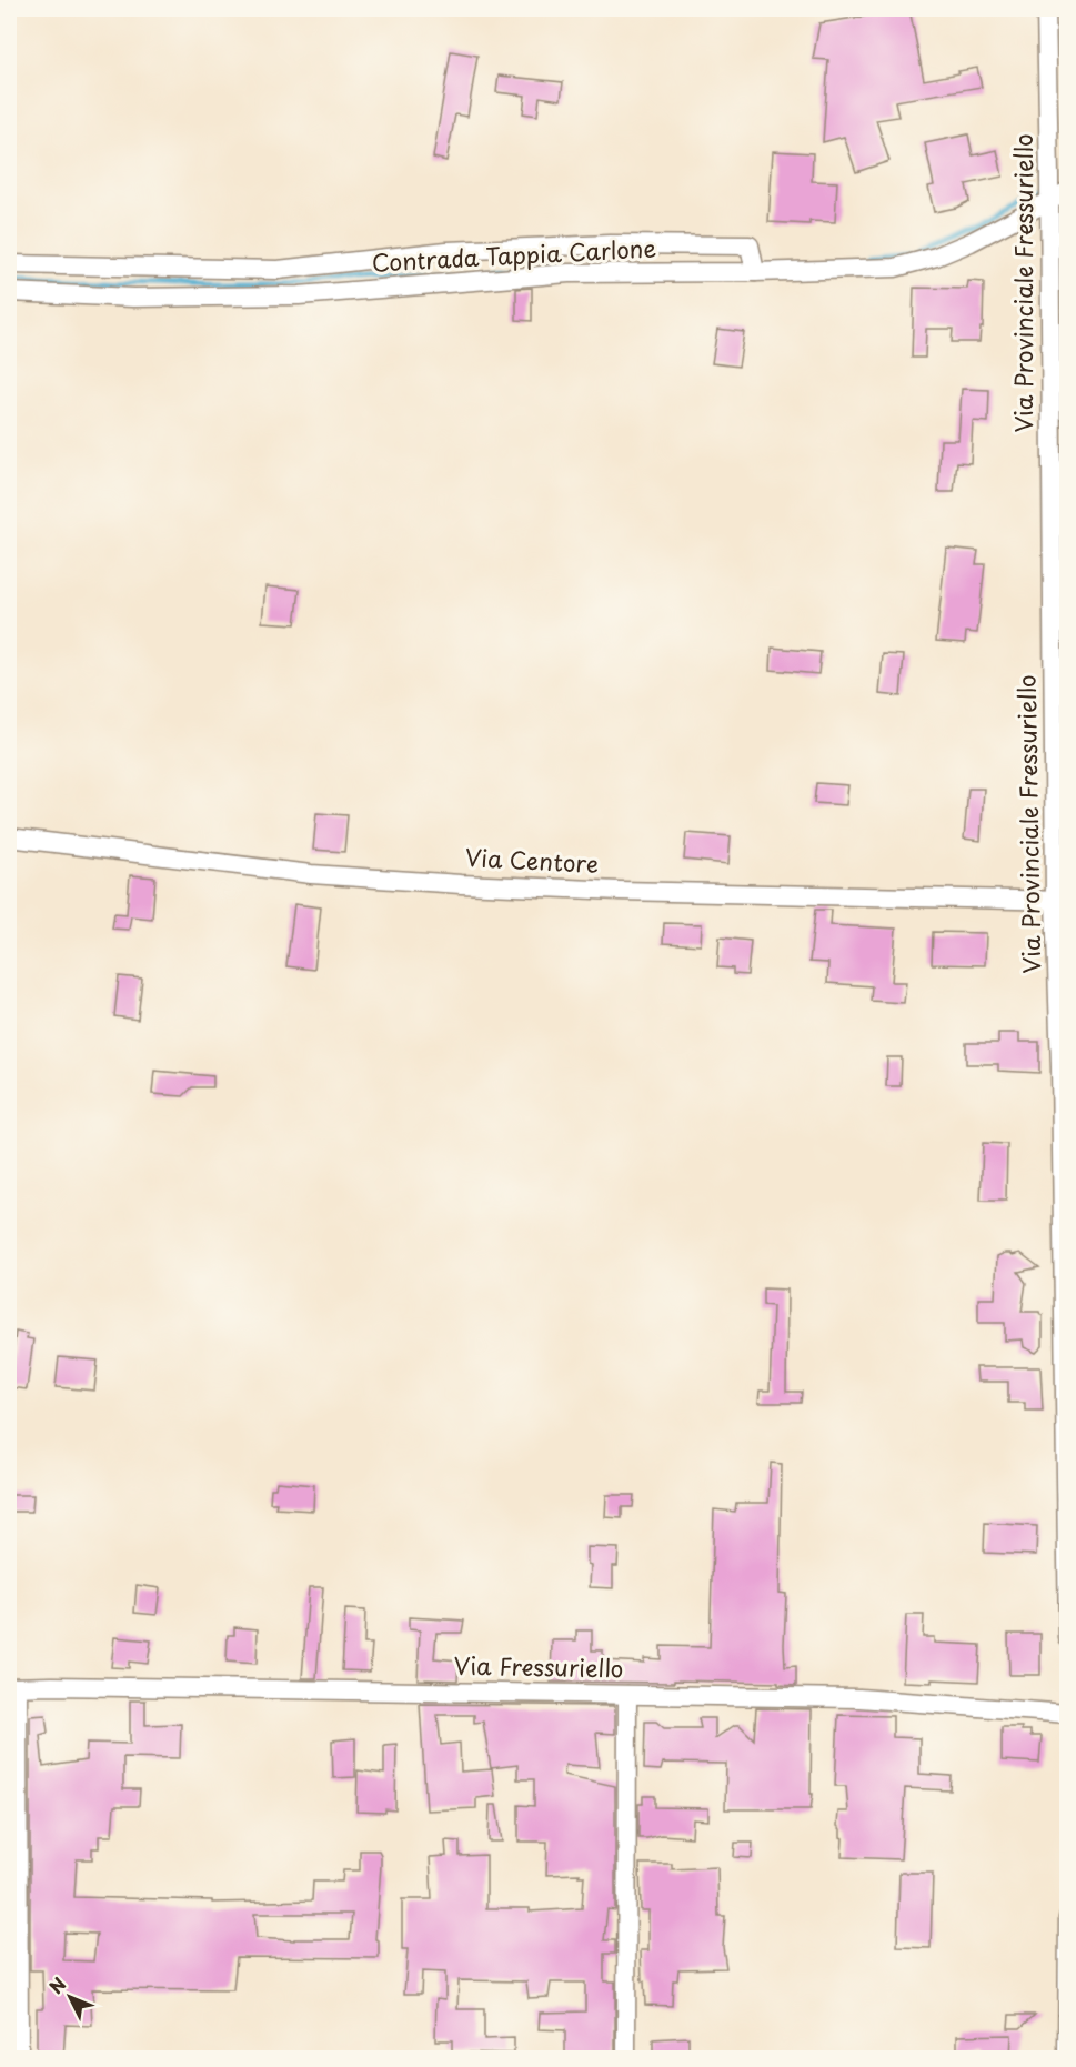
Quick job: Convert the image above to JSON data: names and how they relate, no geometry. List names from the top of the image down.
{
  "streets": {
    "street": [
      "Contrada Tappia Carlone",
      "Via Provinciale Fressuriello",
      "Via Centore",
      "Via Fressuriello"
    ]
  },
  "crossings": [
    ["Contrada Tappia Carlone", "Via Provinciale Fressuriello"],
    ["Via Provinciale Fressuriello", "Via Centore"]
  ],
  "north": "top left"
}
